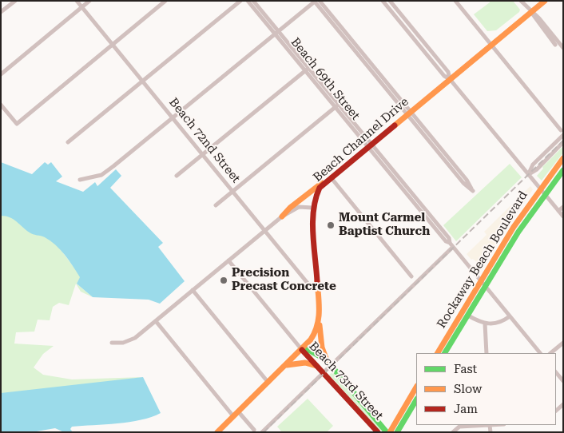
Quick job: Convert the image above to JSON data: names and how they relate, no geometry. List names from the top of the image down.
{
  "streets": {
    "main road": ["Beach Channel Drive", "Rockaway Beach Boulevard", "Beach 73rd Street"],
    "street": ["Beach 69th Street", "Beach 72nd Street"]
  },
  "crossings": [
    ["Beach 69th Street", "Beach Channel Drive"],
    ["Beach 69th Street", "Rockaway Beach Boulevard"],
    ["Beach Channel Drive", "Beach 72nd Street"],
    ["Beach Channel Drive", "Beach 73rd Street"]
  ],
  "places": ["Mount Carmel Baptist Church", "Precision Precast Concrete"],
  "legend": ["Fast", "Slow", "Jam"]
}
